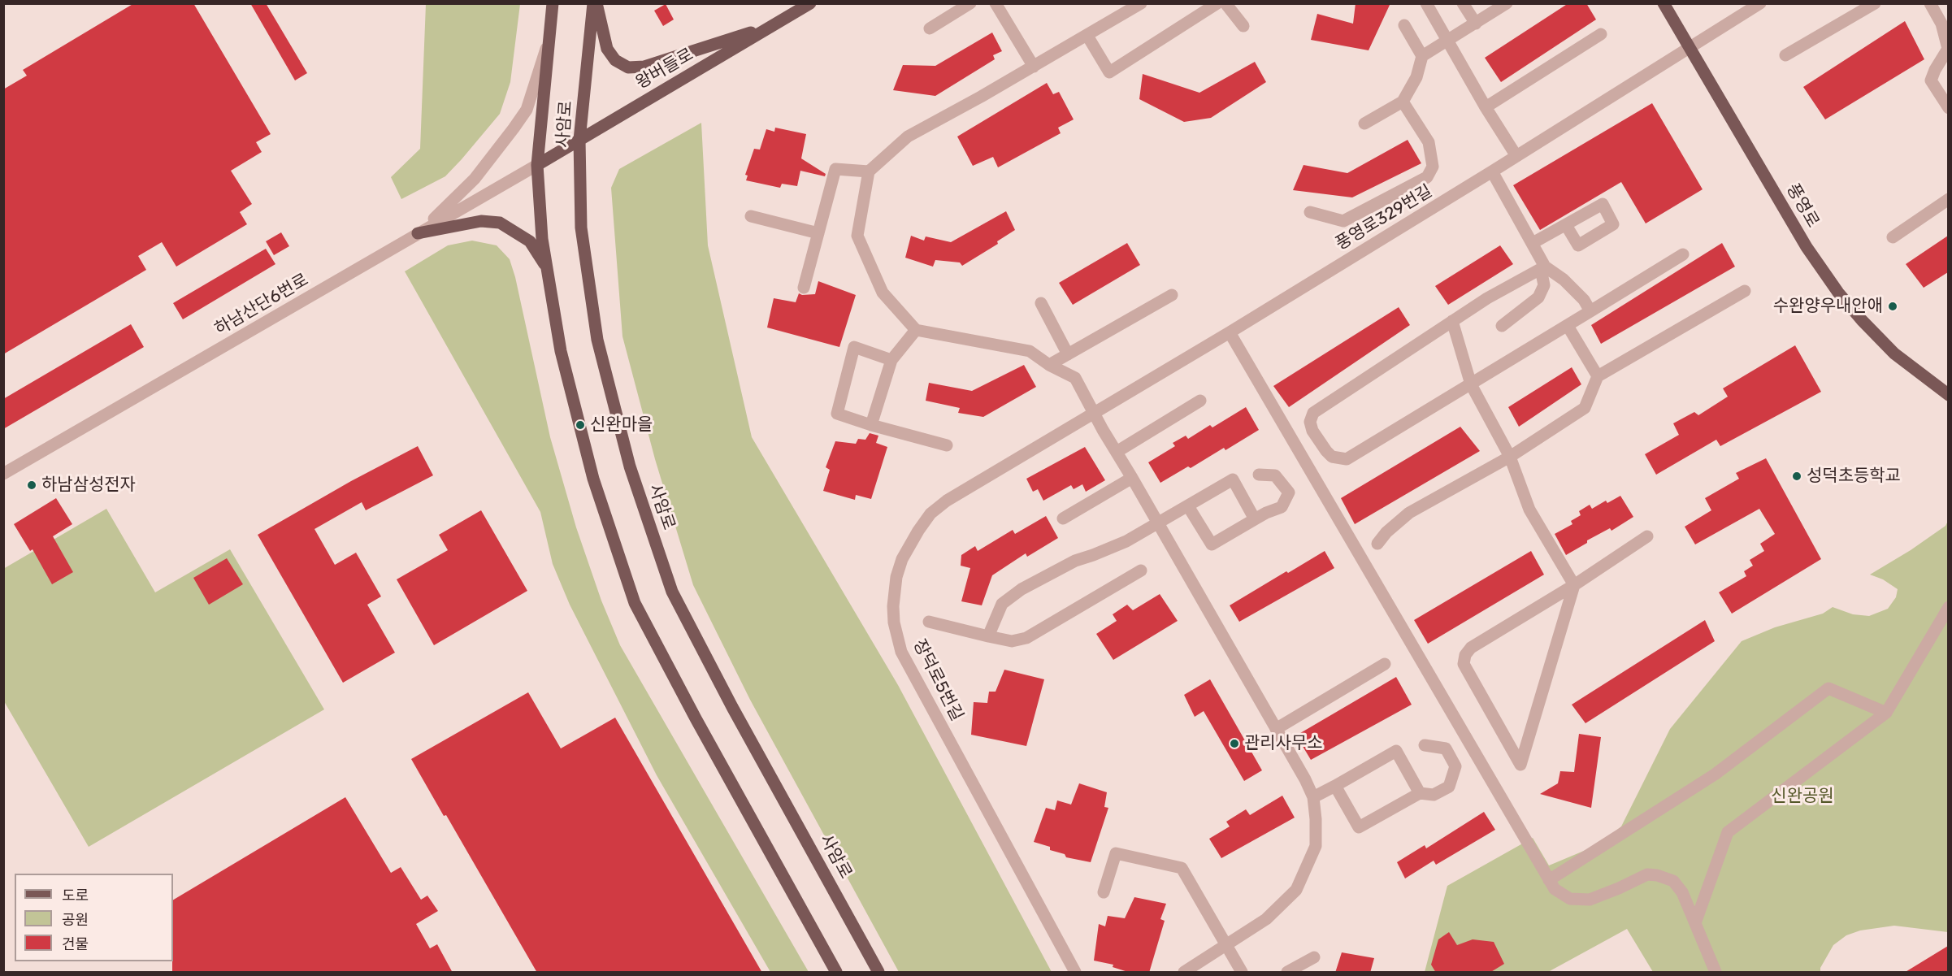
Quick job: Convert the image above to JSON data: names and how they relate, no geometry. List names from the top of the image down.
{
  "streets": {
    "main road": ["왕버들로", "사암로", "풍영로"],
    "street": ["풍영로329번길", "하남산단6번로", "장덕로5번길"]
  },
  "crossings": [
    ["왕버들로", "사암로"],
    ["왕버들로", "하남산단6번로"],
    ["사암로", "하남산단6번로"],
    ["풍영로", "풍영로329번길"],
    ["풍영로329번길", "장덕로5번길"]
  ],
  "parks": ["신완공원"],
  "places": [
    "수완양우내안애",
    "신완마을",
    "성덕초등학교",
    "하남삼성전자",
    "관리사무소"
  ],
  "legend": ["도로", "공원", "건물"]
}
